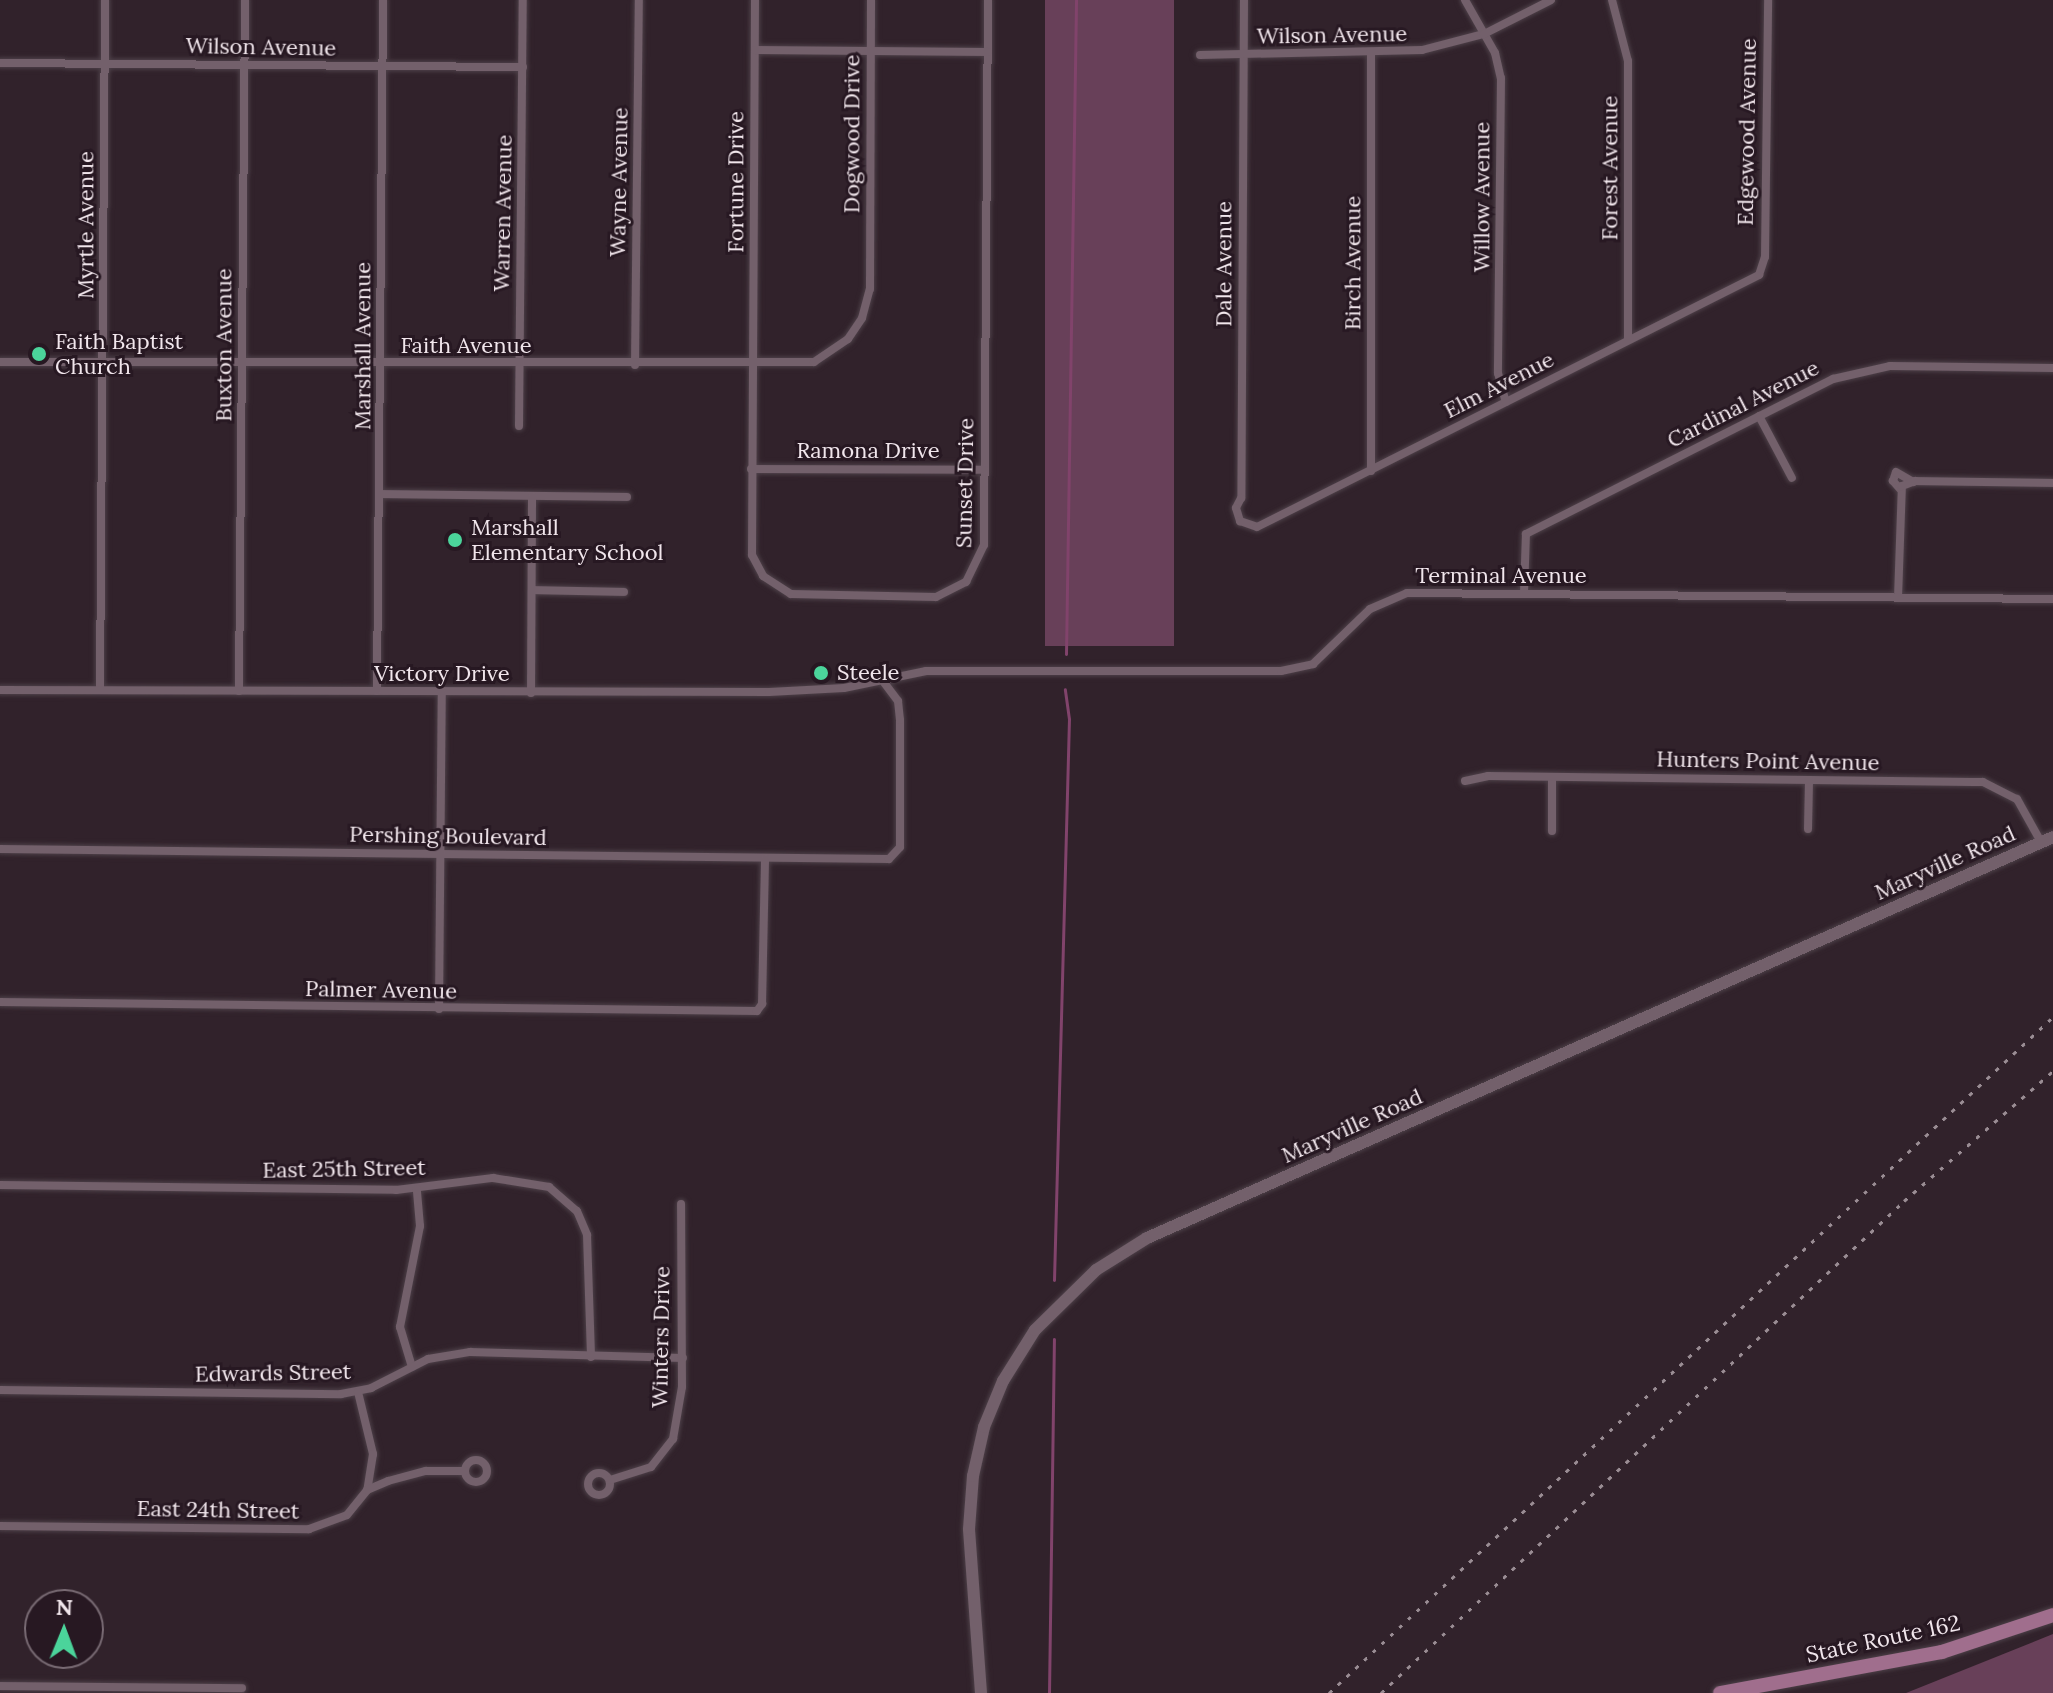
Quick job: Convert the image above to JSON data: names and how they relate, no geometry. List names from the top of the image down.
{
  "streets": {
    "main road": ["Maryville Road", "State Route 162"],
    "street": [
      "Wilson Avenue",
      "Edgewood Avenue",
      "Dogwood Drive",
      "Forest Avenue",
      "Wayne Avenue",
      "Fortune Drive",
      "Willow Avenue",
      "Warren Avenue",
      "Myrtle Avenue",
      "Birch Avenue",
      "Dale Avenue",
      "Buxton Avenue",
      "Marshall Avenue",
      "Faith Avenue",
      "Elm Avenue",
      "Cardinal Avenue",
      "Ramona Drive",
      "Sunset Drive",
      "Terminal Avenue",
      "Victory Drive",
      "Hunters Point Avenue",
      "Pershing Boulevard",
      "Palmer Avenue",
      "East 25th Street",
      "Winters Drive",
      "Edwards Street",
      "East 24th Street"
    ]
  },
  "crossings": [
    ["Wilson Avenue", "Willow Avenue"],
    ["Wilson Avenue", "Warren Avenue"],
    ["Wilson Avenue", "Myrtle Avenue"],
    ["Wilson Avenue", "Birch Avenue"],
    ["Wilson Avenue", "Dale Avenue"],
    ["Wilson Avenue", "Buxton Avenue"],
    ["Wilson Avenue", "Marshall Avenue"],
    ["Edgewood Avenue", "Elm Avenue"],
    ["Dogwood Drive", "Faith Avenue"],
    ["Forest Avenue", "Elm Avenue"],
    ["Wayne Avenue", "Faith Avenue"],
    ["Fortune Drive", "Faith Avenue"],
    ["Fortune Drive", "Sunset Drive"],
    ["Willow Avenue", "Elm Avenue"],
    ["Warren Avenue", "Faith Avenue"],
    ["Myrtle Avenue", "Faith Avenue"],
    ["Myrtle Avenue", "Victory Drive"],
    ["Birch Avenue", "Elm Avenue"],
    ["Dale Avenue", "Elm Avenue"],
    ["Buxton Avenue", "Faith Avenue"],
    ["Buxton Avenue", "Victory Drive"],
    ["Marshall Avenue", "Faith Avenue"],
    ["Marshall Avenue", "Victory Drive"],
    ["Faith Avenue", "Sunset Drive"],
    ["Cardinal Avenue", "Terminal Avenue"],
    ["Ramona Drive", "Sunset Drive"],
    ["Terminal Avenue", "Victory Drive"],
    ["Terminal Avenue", "Pershing Boulevard"],
    ["Victory Drive", "Pershing Boulevard"],
    ["Hunters Point Avenue", "Maryville Road"],
    ["Pershing Boulevard", "Palmer Avenue"],
    ["East 25th Street", "Edwards Street"],
    ["Winters Drive", "Edwards Street"]
  ],
  "places": ["Faith Baptist Church", "Marshall Elementary School", "Steele"],
  "north": "top"
}
